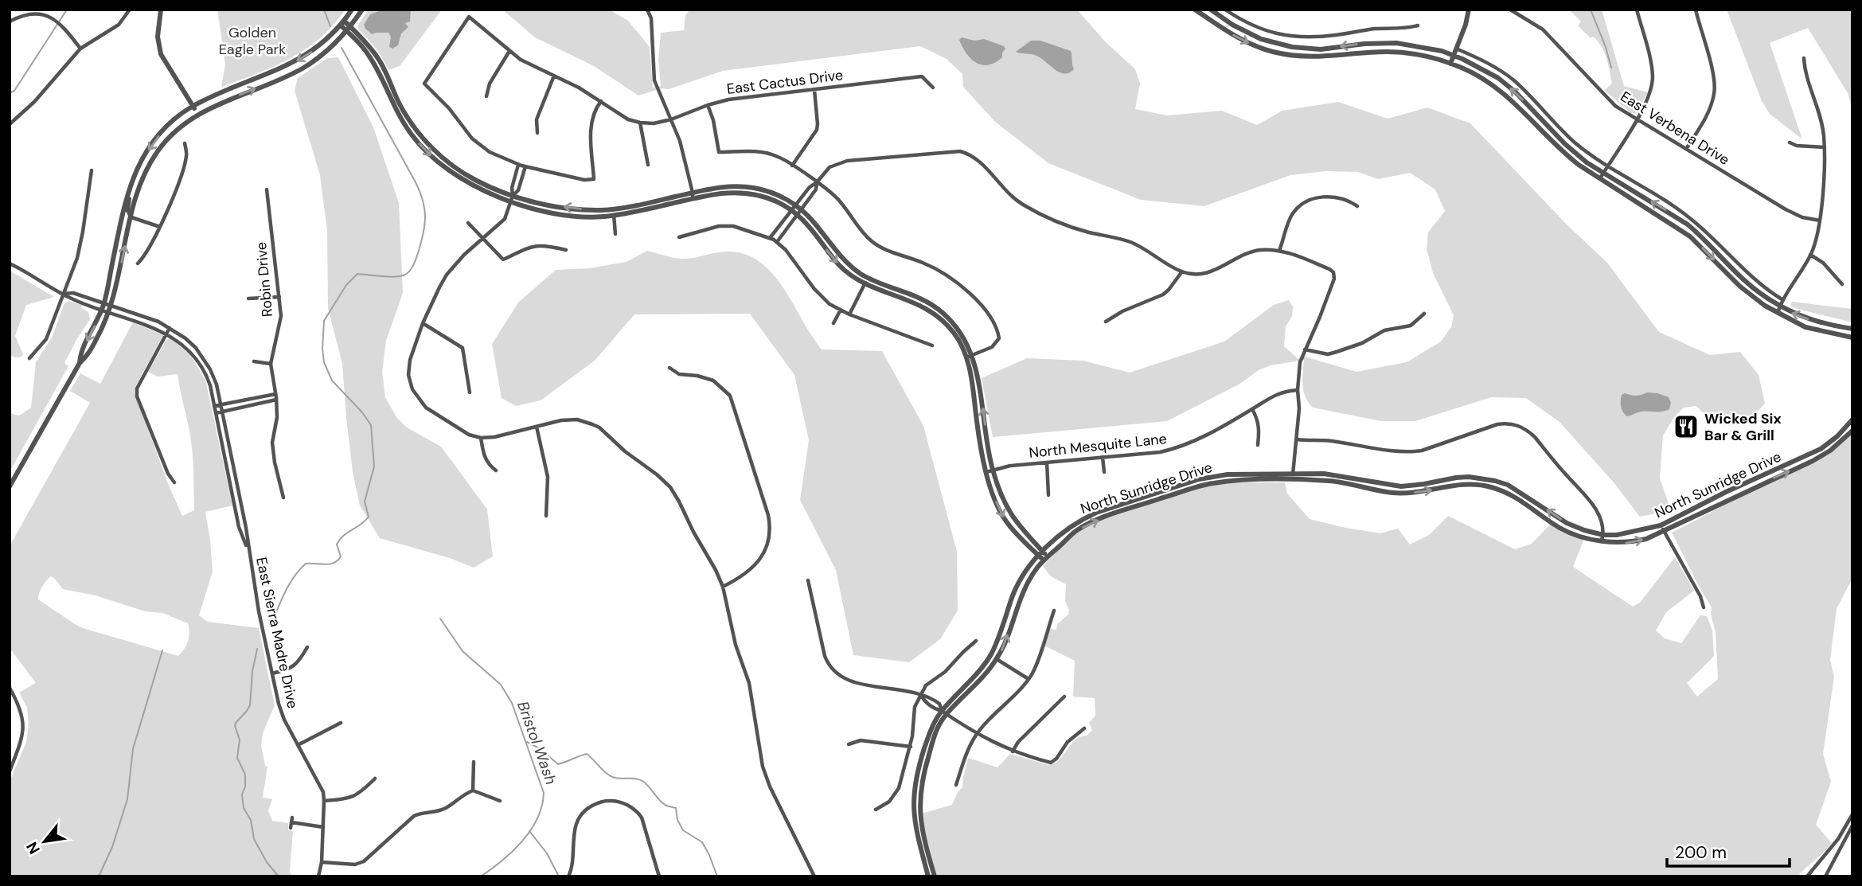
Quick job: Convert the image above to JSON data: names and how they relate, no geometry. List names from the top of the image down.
{
  "streets": {
    "street": [
      "East Cactus Drive",
      "East Verbena Drive",
      "Robin Drive",
      "North Mesquite Lane",
      "North Sunridge Drive",
      "East Sierra Madre Drive"
    ]
  },
  "water": ["Bristol Wash"],
  "parks": ["Golden Eagle Park"],
  "places": {
    "restaurant": ["Wicked Six Bar & Grill"]
  },
  "scale_bar": "200 m",
  "north": "bottom left"
}
